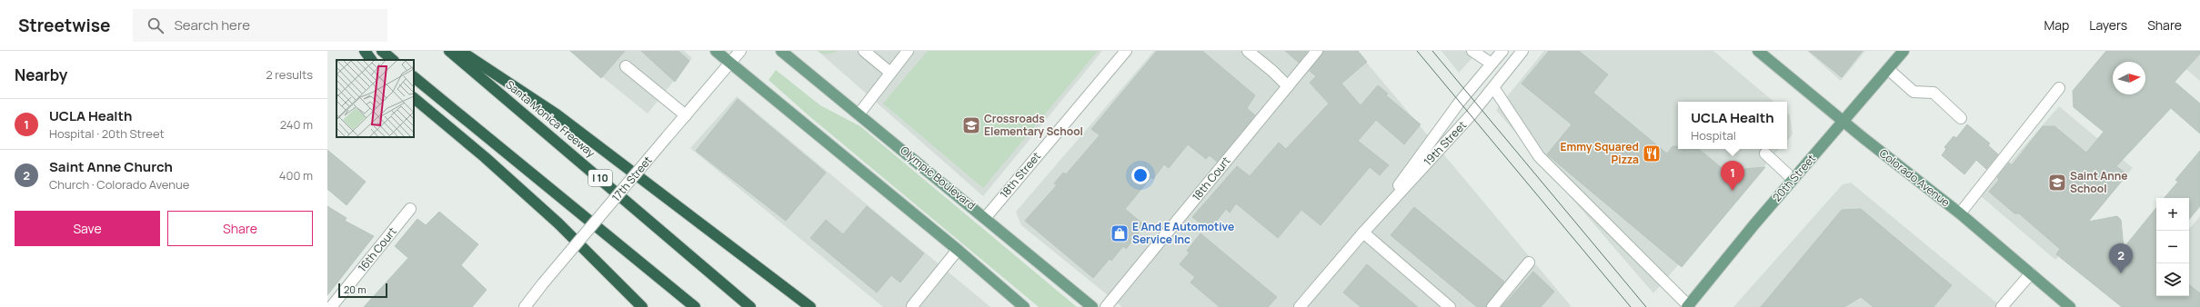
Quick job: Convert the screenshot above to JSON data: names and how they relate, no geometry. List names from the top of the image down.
{
  "streets": {
    "highway": ["Santa Monica Freeway", "I 10"],
    "main road": ["Olympic Boulevard", "20th Street", "Colorado Avenue"],
    "street": [
      "19th Street",
      "18th Street",
      "17th Street",
      "18th Court",
      "16th Court"
    ]
  },
  "crossings": [
    ["18th Street", "Olympic Boulevard"],
    ["20th Street", "Colorado Avenue"]
  ],
  "places": {
    "school or university": ["Crossroads Elementary School", "Saint Anne School"],
    "restaurant": ["Emmy Squared Pizza"],
    "shop": ["E And E Automotive Service Inc"]
  },
  "scale_bar": "20 m",
  "north": "right",
  "page": {
    "header": "Streetwise",
    "search": "Search here",
    "nav": ["Map", "Layers", "Share"],
    "heading": ["Nearby", "2 results"],
    "list": [
      {
        "mark": "1",
        "name": "UCLA Health",
        "note": "Hospital · 20th Street",
        "value": "240 m"
      },
      {
        "mark": "2",
        "name": "Saint Anne Church",
        "note": "Church · Colorado Avenue",
        "value": "400 m"
      }
    ],
    "popup": ["UCLA Health", "Hospital"],
    "pins": ["1", "2"],
    "map_buttons": ["+", "−"],
    "buttons": ["Save", "Share"],
    "scale": "20 m"
  }
}
